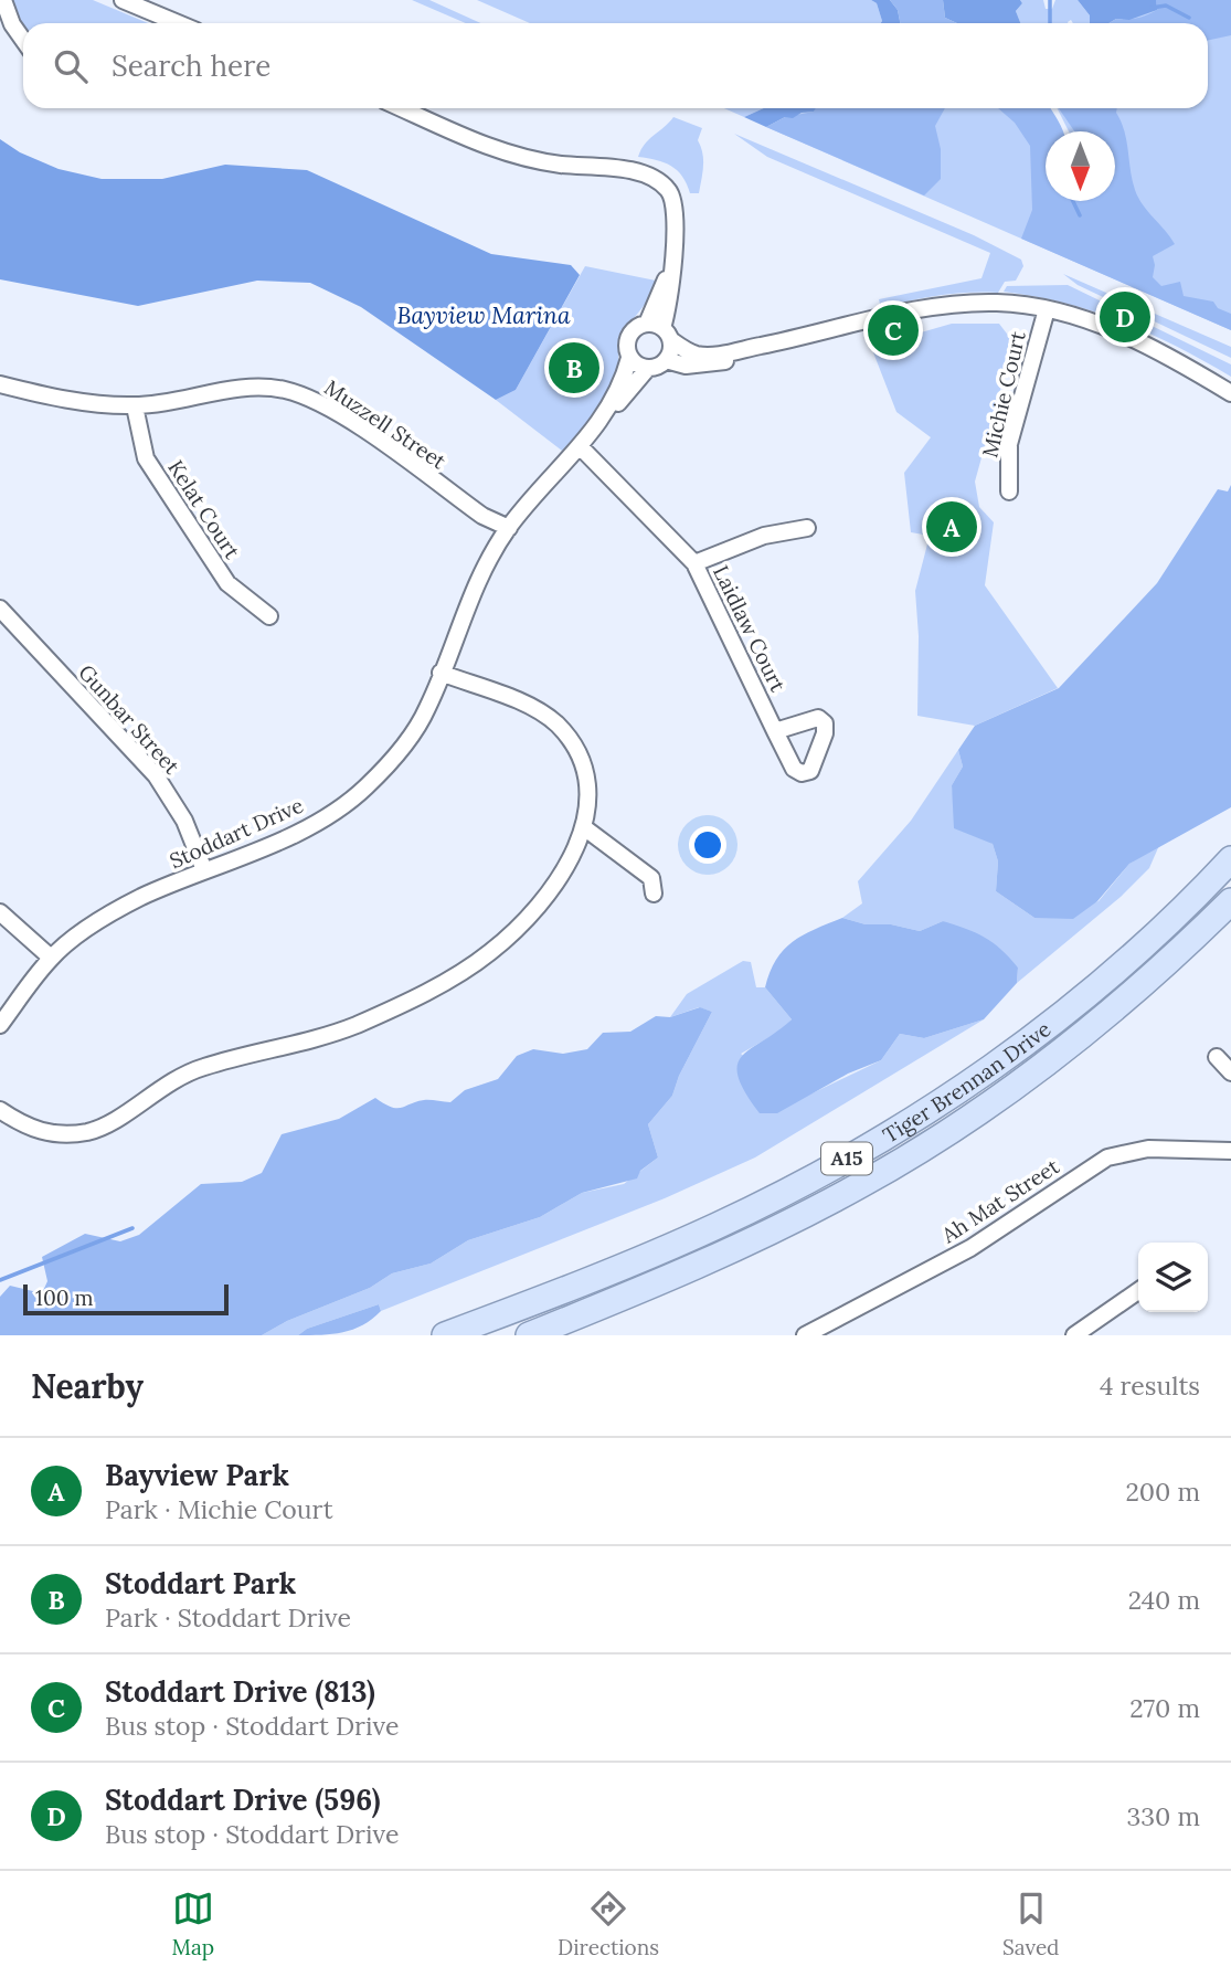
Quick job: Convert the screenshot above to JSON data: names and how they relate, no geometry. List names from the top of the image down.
{
  "streets": {
    "main road": ["Tiger Brennan Drive", "A15"],
    "street": [
      "Michie Court",
      "Muzzell Street",
      "Kelat Court",
      "Laidlaw Court",
      "Gunbar Street",
      "Stoddart Drive",
      "Ah Mat Street"
    ]
  },
  "crossings": [
    ["Muzzell Street", "Kelat Court"],
    ["Muzzell Street", "Stoddart Drive"],
    ["Laidlaw Court", "Stoddart Drive"],
    ["Gunbar Street", "Stoddart Drive"]
  ],
  "water": ["Bayview Marina"],
  "scale_bar": "100 m",
  "north": "bottom",
  "page": {
    "search": "Search here",
    "pins": [
      "D",
      "C",
      "B",
      "A"
    ],
    "scale": "100 m",
    "heading": ["Nearby", "4 results"],
    "list": [
      {
        "mark": "A",
        "name": "Bayview Park",
        "note": "Park · Michie Court",
        "value": "200 m"
      },
      {
        "mark": "B",
        "name": "Stoddart Park",
        "note": "Park · Stoddart Drive",
        "value": "240 m"
      },
      {
        "mark": "C",
        "name": "Stoddart Drive (813)",
        "note": "Bus stop · Stoddart Drive",
        "value": "270 m"
      },
      {
        "mark": "D",
        "name": "Stoddart Drive (596)",
        "note": "Bus stop · Stoddart Drive",
        "value": "330 m"
      }
    ],
    "nav": ["Map", "Directions", "Saved"]
  }
}
